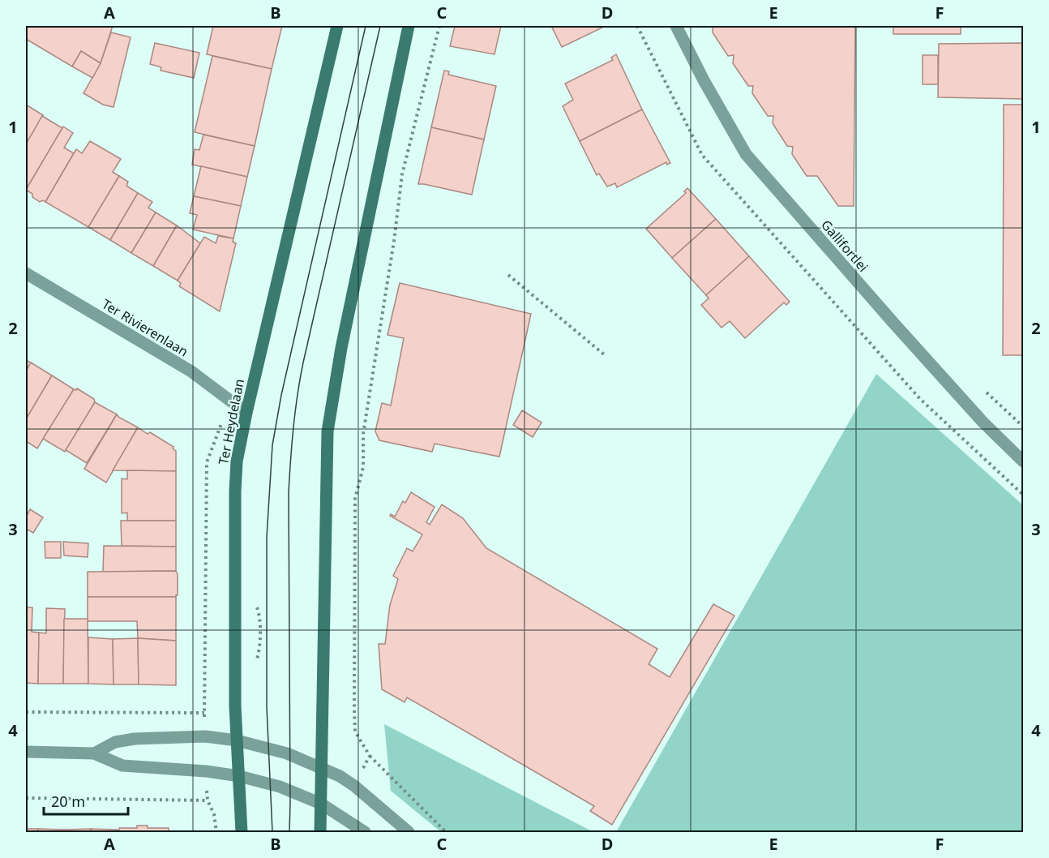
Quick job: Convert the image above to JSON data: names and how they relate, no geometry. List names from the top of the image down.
{
  "streets": {
    "street": ["Gallifortlei", "Ter Rivierenlaan", "Ter Heydelaan"]
  },
  "crossings": [
    ["Ter Rivierenlaan", "Ter Heydelaan"]
  ],
  "scale_bar": "20 m",
  "grid": {
    "columns": [
      "A",
      "B",
      "C",
      "D",
      "E",
      "F"
    ],
    "rows": [
      "1",
      "2",
      "3",
      "4"
    ]
  }
}
